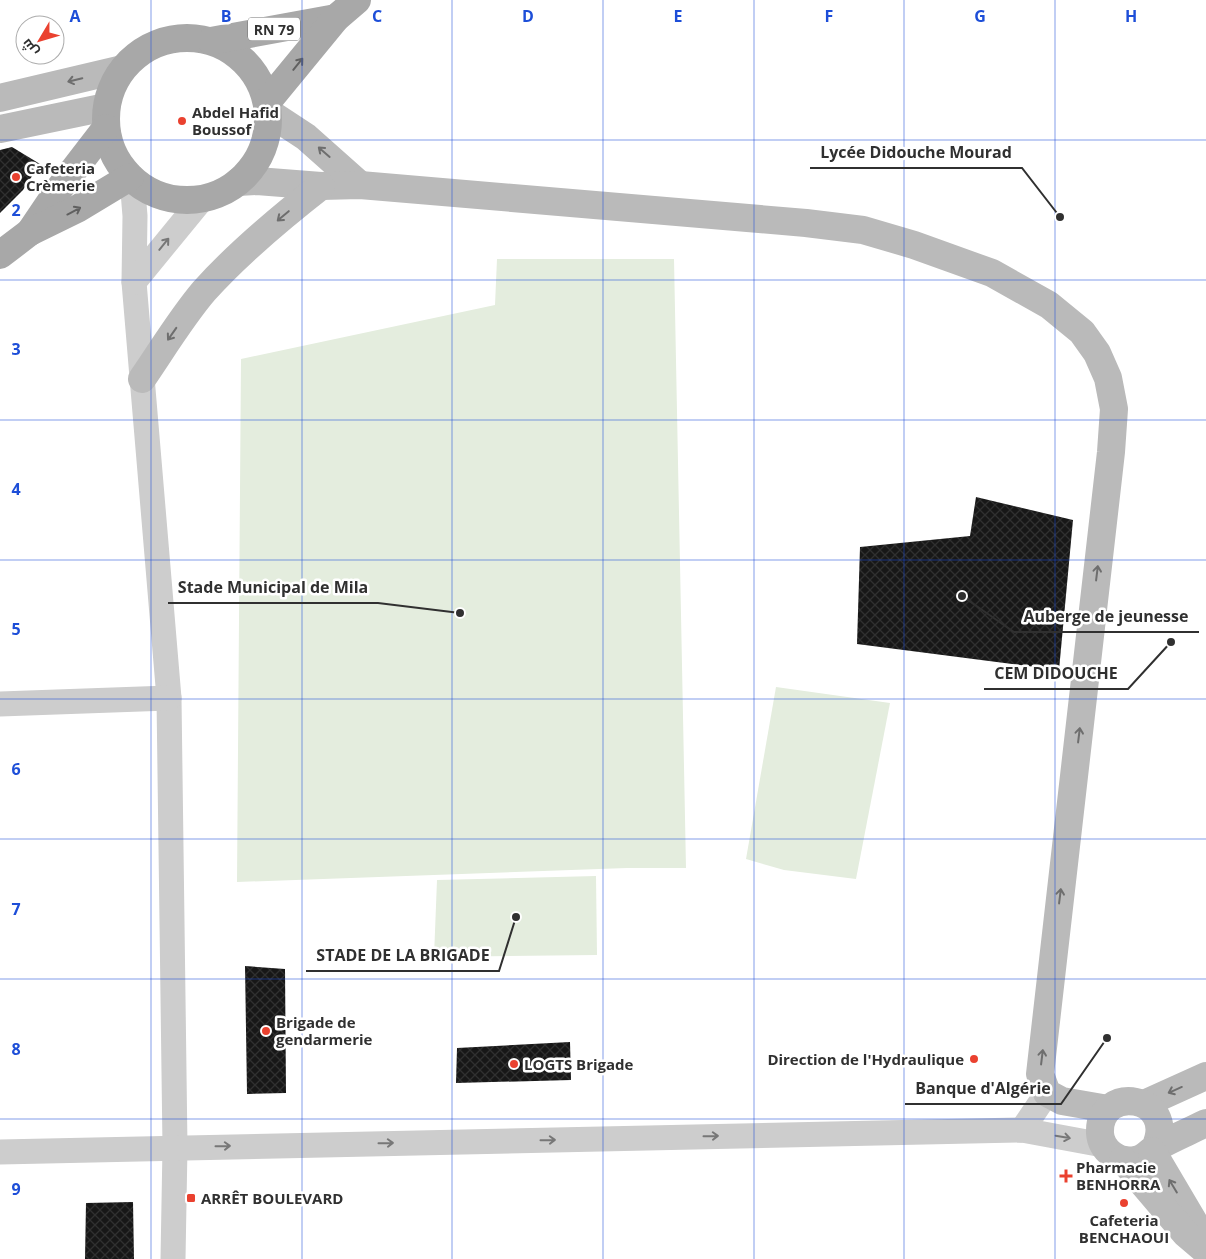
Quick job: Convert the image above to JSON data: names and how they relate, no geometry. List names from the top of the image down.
{
  "streets": {
    "main road": ["RN 79"]
  },
  "places": {
    "other": [
      "Abdel Hafid Boussof",
      "Cafeteria Crèmerie",
      "Lycée Didouche Mourad",
      "Auberge de jeunesse",
      "Stade Municipal de Mila",
      "CEM DIDOUCHE",
      "STADE DE LA BRIGADE",
      "Brigade de gendarmerie",
      "Banque d'Algérie",
      "Direction de l'Hydraulique",
      "LOGTS Brigade",
      "Cafeteria BENCHAOUI"
    ],
    "health": ["Pharmacie BENHORRA"],
    "transit": ["ARRÊT BOULEVARD"]
  },
  "north": "bottom left",
  "grid": {
    "columns": [
      "A",
      "B",
      "C",
      "D",
      "E",
      "F",
      "G",
      "H"
    ],
    "rows": [
      "2",
      "3",
      "4",
      "5",
      "6",
      "7",
      "8",
      "9"
    ]
  }
}
